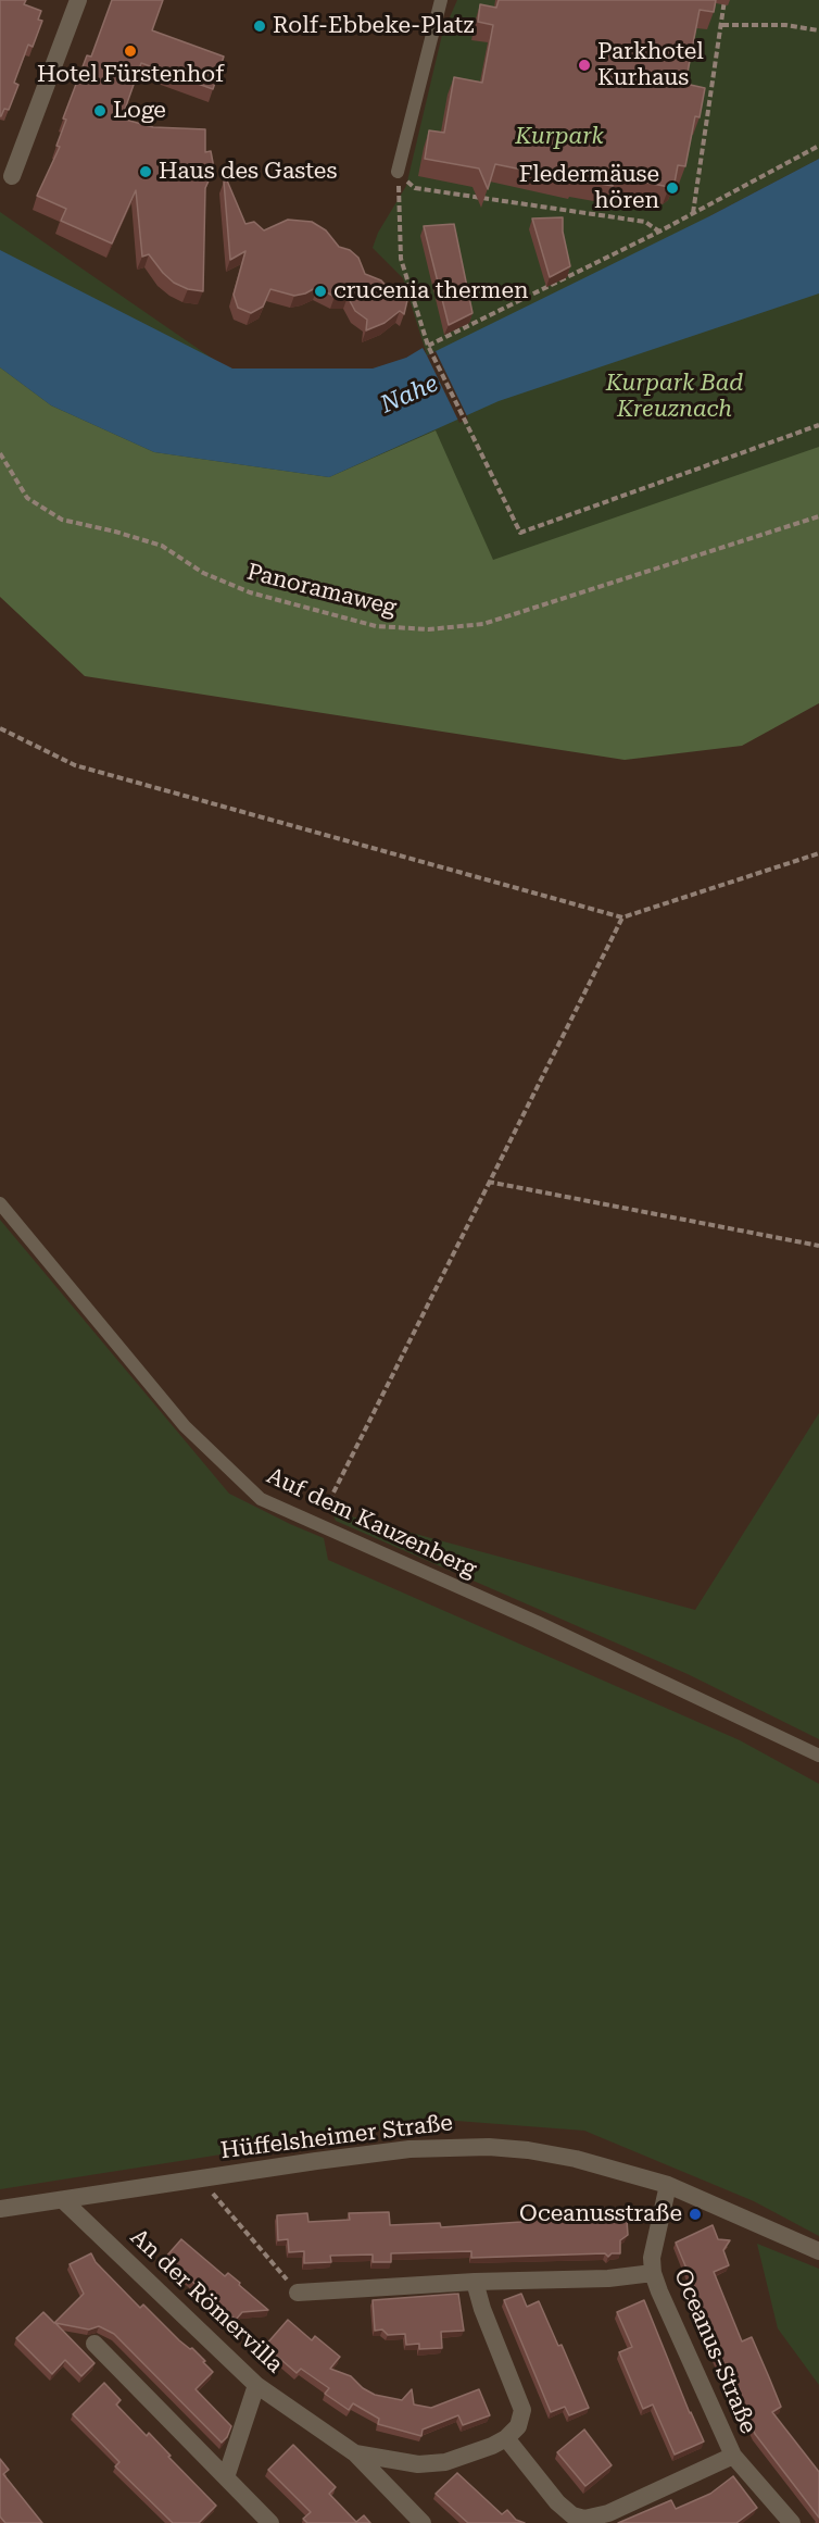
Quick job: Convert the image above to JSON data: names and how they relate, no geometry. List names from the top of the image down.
{
  "streets": {
    "street": ["Hüffelsheimer Straße", "An der Römervilla", "Oceanus-Straße"],
    "lane": ["Auf dem Kauzenberg"],
    "path": ["Panoramaweg"]
  },
  "crossings": [
    ["Hüffelsheimer Straße", "An der Römervilla"],
    ["Hüffelsheimer Straße", "Oceanus-Straße"],
    ["An der Römervilla", "Oceanus-Straße"]
  ],
  "water": ["Nahe"],
  "parks": ["Kurpark", "Kurpark Bad Kreuznach"],
  "places": [
    "Rolf-Ebbeke-Platz",
    "Hotel Fürstenhof",
    "Parkhotel Kurhaus",
    "Loge",
    "Haus des Gastes",
    "Fledermäuse hören",
    "crucenia thermen",
    "Oceanusstraße"
  ]
}
